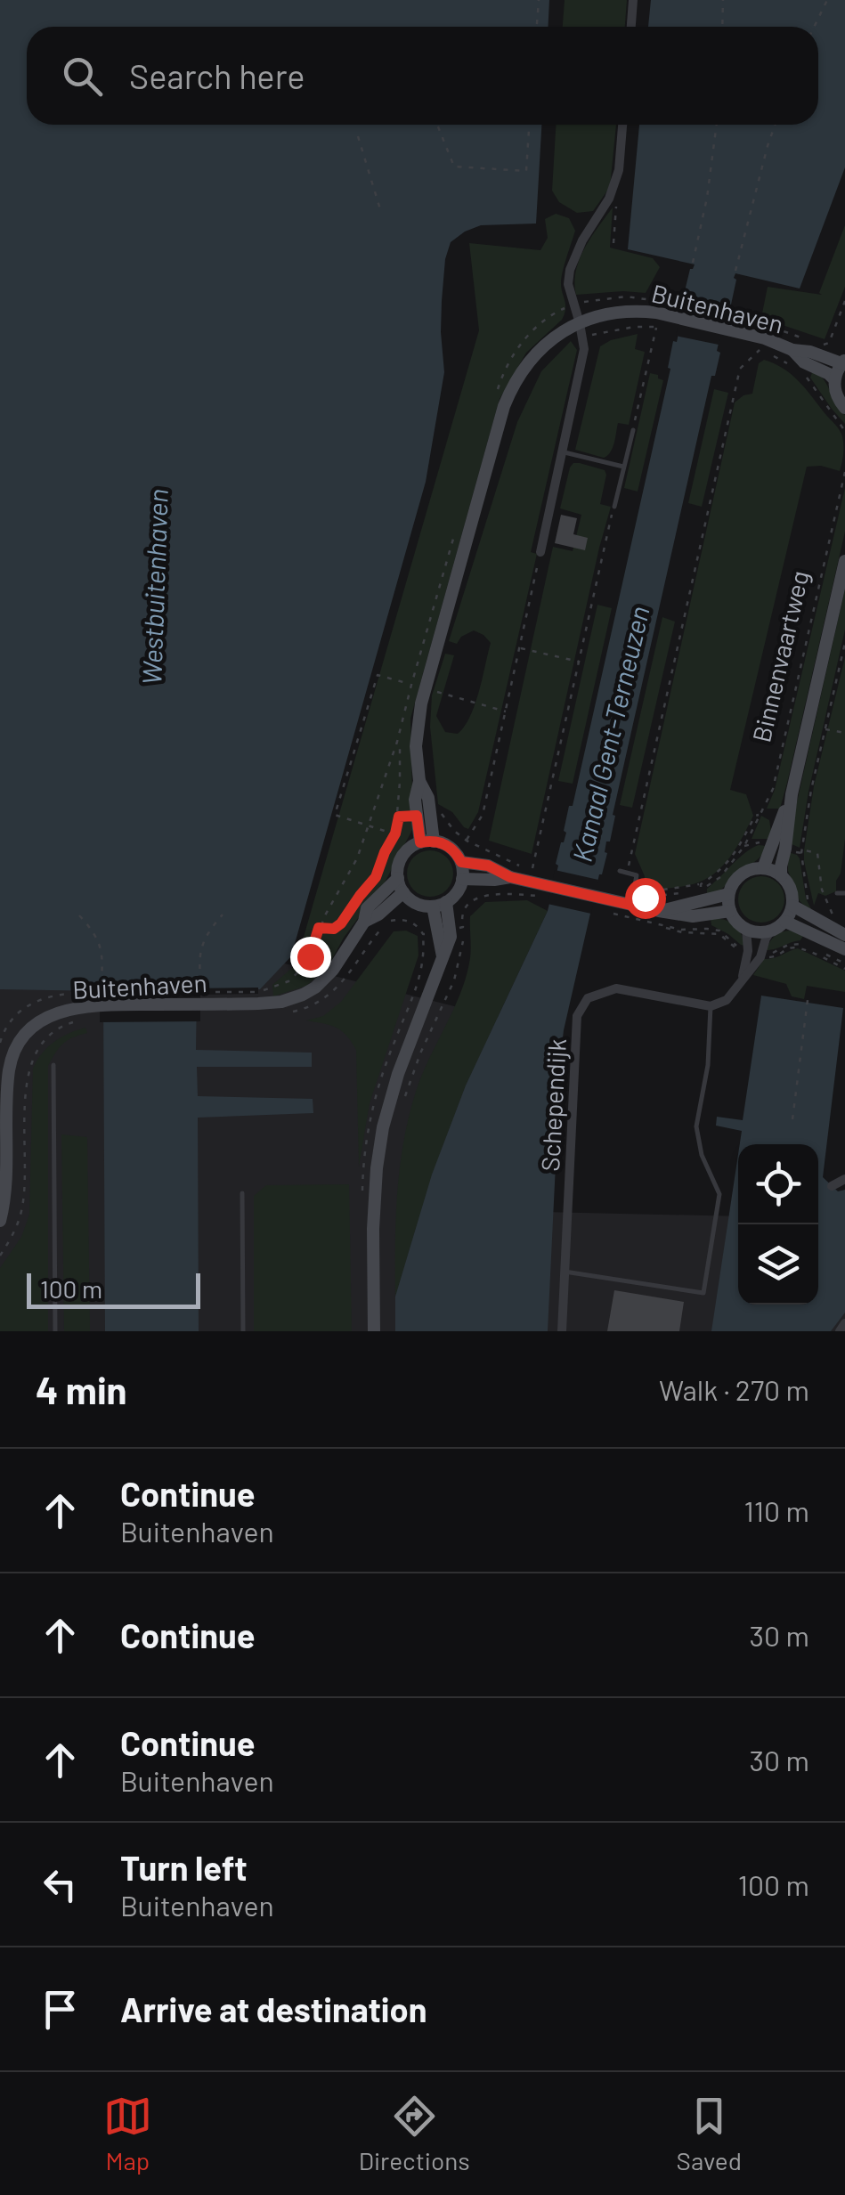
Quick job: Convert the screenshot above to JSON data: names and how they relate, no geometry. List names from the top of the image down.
{
  "streets": {
    "main road": ["Buitenhaven", "Binnenvaartweg"],
    "street": ["Schependijk"]
  },
  "water": ["Westbuitenhaven", "Kanaal Gent-Terneuzen"],
  "scale_bar": "100 m",
  "page": {
    "search": "Search here",
    "scale": "100 m",
    "heading": ["4 min", "Walk · 270 m"],
    "list": [
      ["Continue", "Buitenhaven", "110 m"],
      ["Continue", "30 m"],
      ["Continue", "Buitenhaven", "30 m"],
      ["Turn left", "Buitenhaven", "100 m"],
      "Arrive at destination"
    ],
    "nav": ["Map", "Directions", "Saved"]
  }
}
